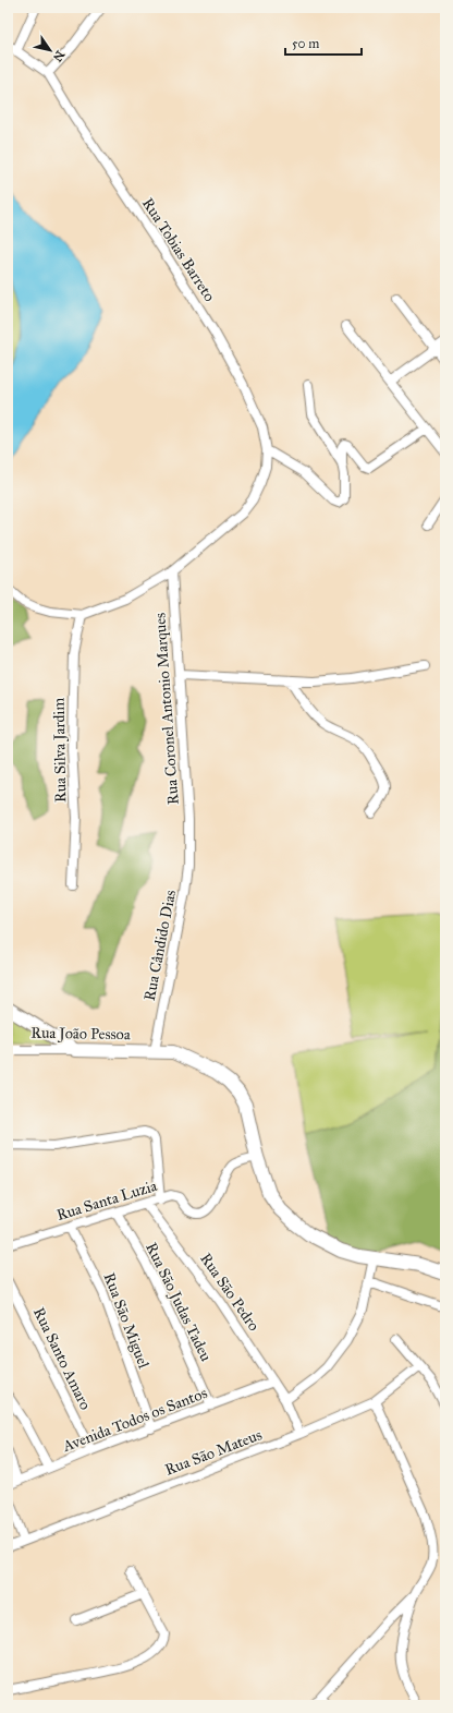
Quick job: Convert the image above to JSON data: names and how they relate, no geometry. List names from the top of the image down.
{
  "streets": {
    "street": [
      "Rua Tobias Barreto",
      "Rua Coronel Antonio Marques",
      "Rua Silva Jardim",
      "Rua Cândido Dias",
      "Rua João Pessoa",
      "Rua Santa Luzia",
      "Rua São Pedro",
      "Rua São Judas Tadeu",
      "Rua São Miguel",
      "Rua Santo Amaro",
      "Avenida Todos os Santos",
      "Rua São Mateus"
    ]
  },
  "crossings": [
    ["Rua Tobias Barreto", "Rua Coronel Antonio Marques"],
    ["Rua Tobias Barreto", "Rua Silva Jardim"],
    ["Rua Coronel Antonio Marques", "Rua Cândido Dias"],
    ["Rua Cândido Dias", "Rua João Pessoa"],
    ["Rua João Pessoa", "Rua Santa Luzia"],
    ["Rua Santa Luzia", "Rua São Pedro"],
    ["Rua Santa Luzia", "Rua São Judas Tadeu"],
    ["Rua Santa Luzia", "Rua São Miguel"],
    ["Rua São Pedro", "Avenida Todos os Santos"],
    ["Rua São Pedro", "Rua São Mateus"],
    ["Rua São Judas Tadeu", "Avenida Todos os Santos"],
    ["Rua São Miguel", "Avenida Todos os Santos"],
    ["Rua Santo Amaro", "Avenida Todos os Santos"]
  ],
  "scale_bar": "50 m",
  "north": "bottom right"
}
